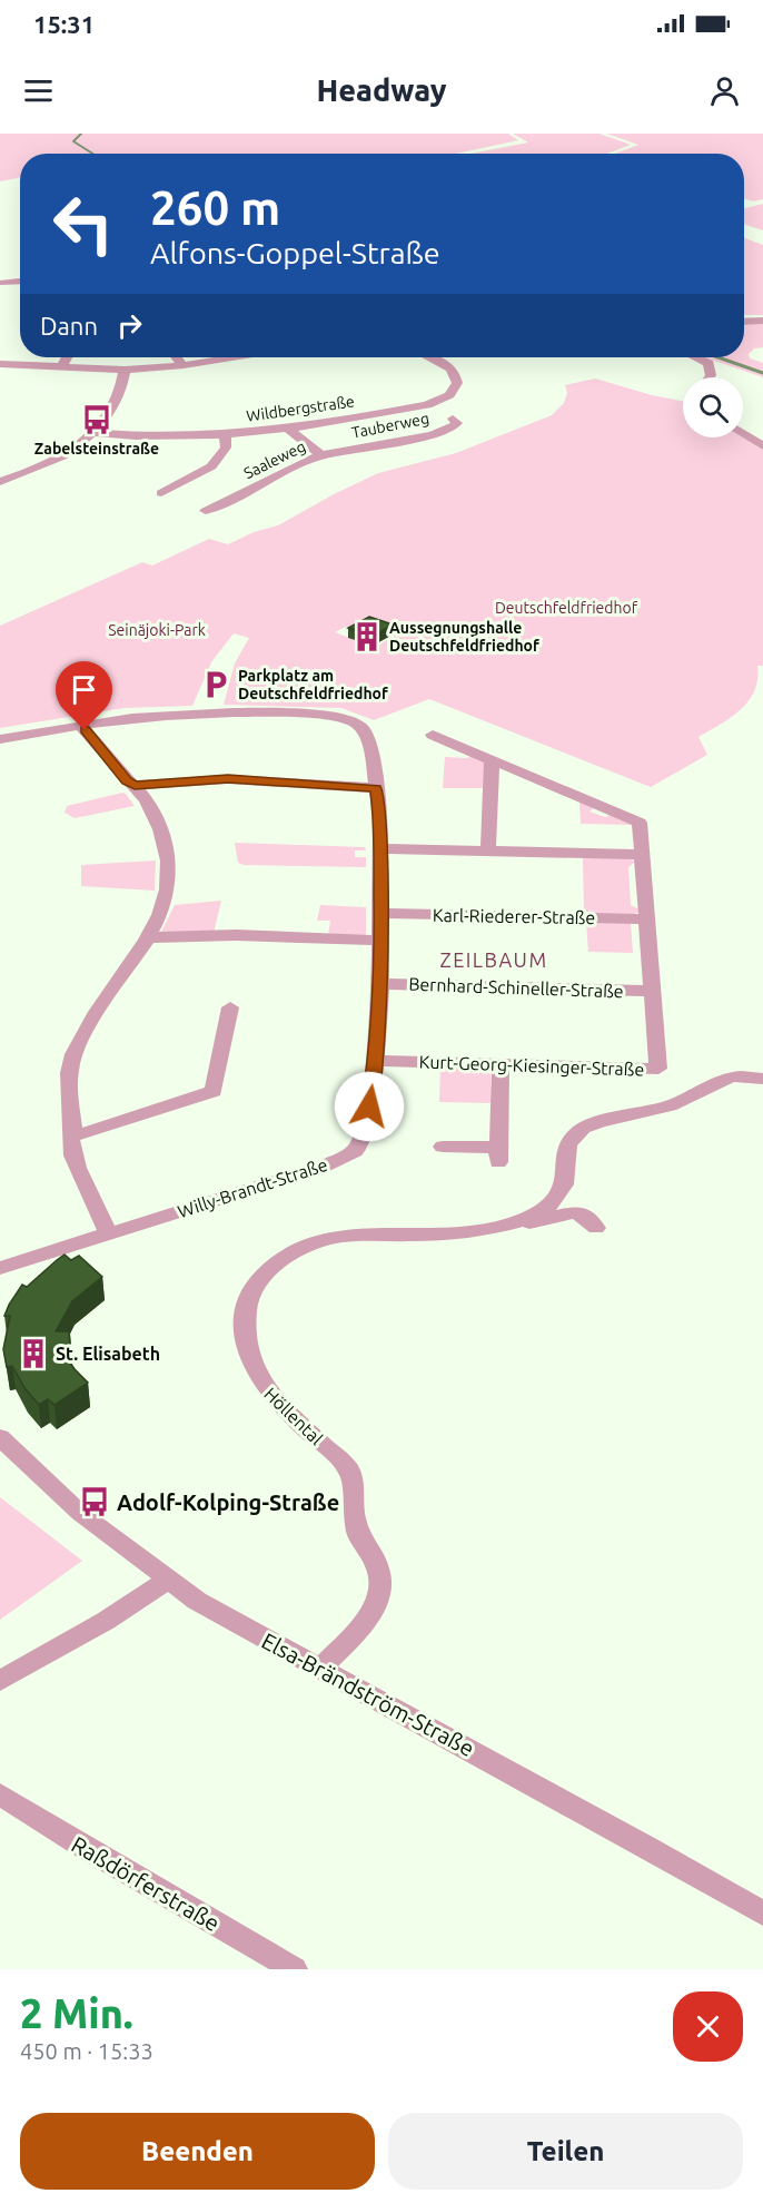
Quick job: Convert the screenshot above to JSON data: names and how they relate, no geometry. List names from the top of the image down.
{
  "streets": {
    "street": [
      "Wildbergstraße",
      "Tauberweg",
      "Saaleweg",
      "Karl-Riederer-Straße",
      "Bernhard-Schineller-Straße",
      "Kurt-Georg-Kiesinger-Straße",
      "Willy-Brandt-Straße",
      "Höllental",
      "Elsa-Brändström-Straße",
      "Raßdörferstraße"
    ]
  },
  "crossings": [
    ["Wildbergstraße", "Saaleweg"],
    ["Tauberweg", "Saaleweg"],
    ["Karl-Riederer-Straße", "Kurt-Georg-Kiesinger-Straße"],
    ["Karl-Riederer-Straße", "Willy-Brandt-Straße"],
    ["Bernhard-Schineller-Straße", "Kurt-Georg-Kiesinger-Straße"],
    ["Bernhard-Schineller-Straße", "Willy-Brandt-Straße"],
    ["Kurt-Georg-Kiesinger-Straße", "Willy-Brandt-Straße"],
    ["Höllental", "Elsa-Brändström-Straße"]
  ],
  "districts": ["ZEILBAUM"],
  "parks": ["Deutschfeldfriedhof", "Seinäjoki-Park"],
  "places": {
    "bus stop": ["Zabelsteinstraße", "Adolf-Kolping-Straße"],
    "building": ["Aussegnungshalle Deutschfeldfriedhof", "St. Elisabeth"],
    "parking": ["Parkplatz am Deutschfeldfriedhof"]
  },
  "page": {
    "status": "15:31",
    "header": "Headway",
    "turn": ["260 m", "Alfons-Goppel-Straße"],
    "then": "Dann",
    "heading": ["2 Min.", "450 m · 15:33"],
    "buttons": ["Beenden", "Teilen"]
  }
}
